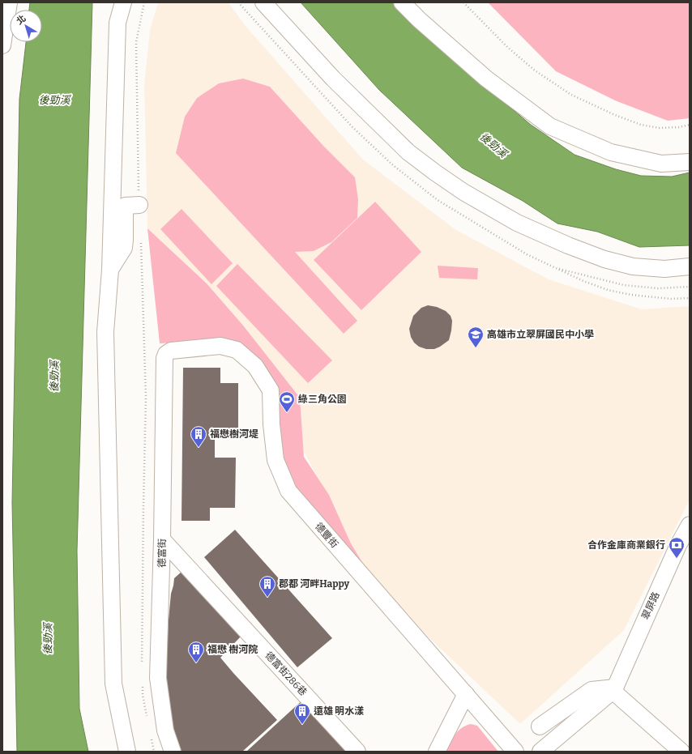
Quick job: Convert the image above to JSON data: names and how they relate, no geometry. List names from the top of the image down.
{
  "streets": {
    "street": [
      "德豐街",
      "德富街",
      "翠屏路",
      "德富街286巷"
    ]
  },
  "crossings": [
    ["德豐街", "德富街"],
    ["德富街", "德富街286巷"]
  ],
  "water": ["後勁溪"],
  "places": {
    "school or university": ["高雄市立翠屏國民中小學"],
    "sports": ["綠三角公園"],
    "building": [
      "福懋樹河堤",
      "郡都 河畔Happy",
      "福懋 樹河院",
      "遠雄 明水漾"
    ],
    "bank": ["合作金庫商業銀行"]
  },
  "north": "top left"
}
